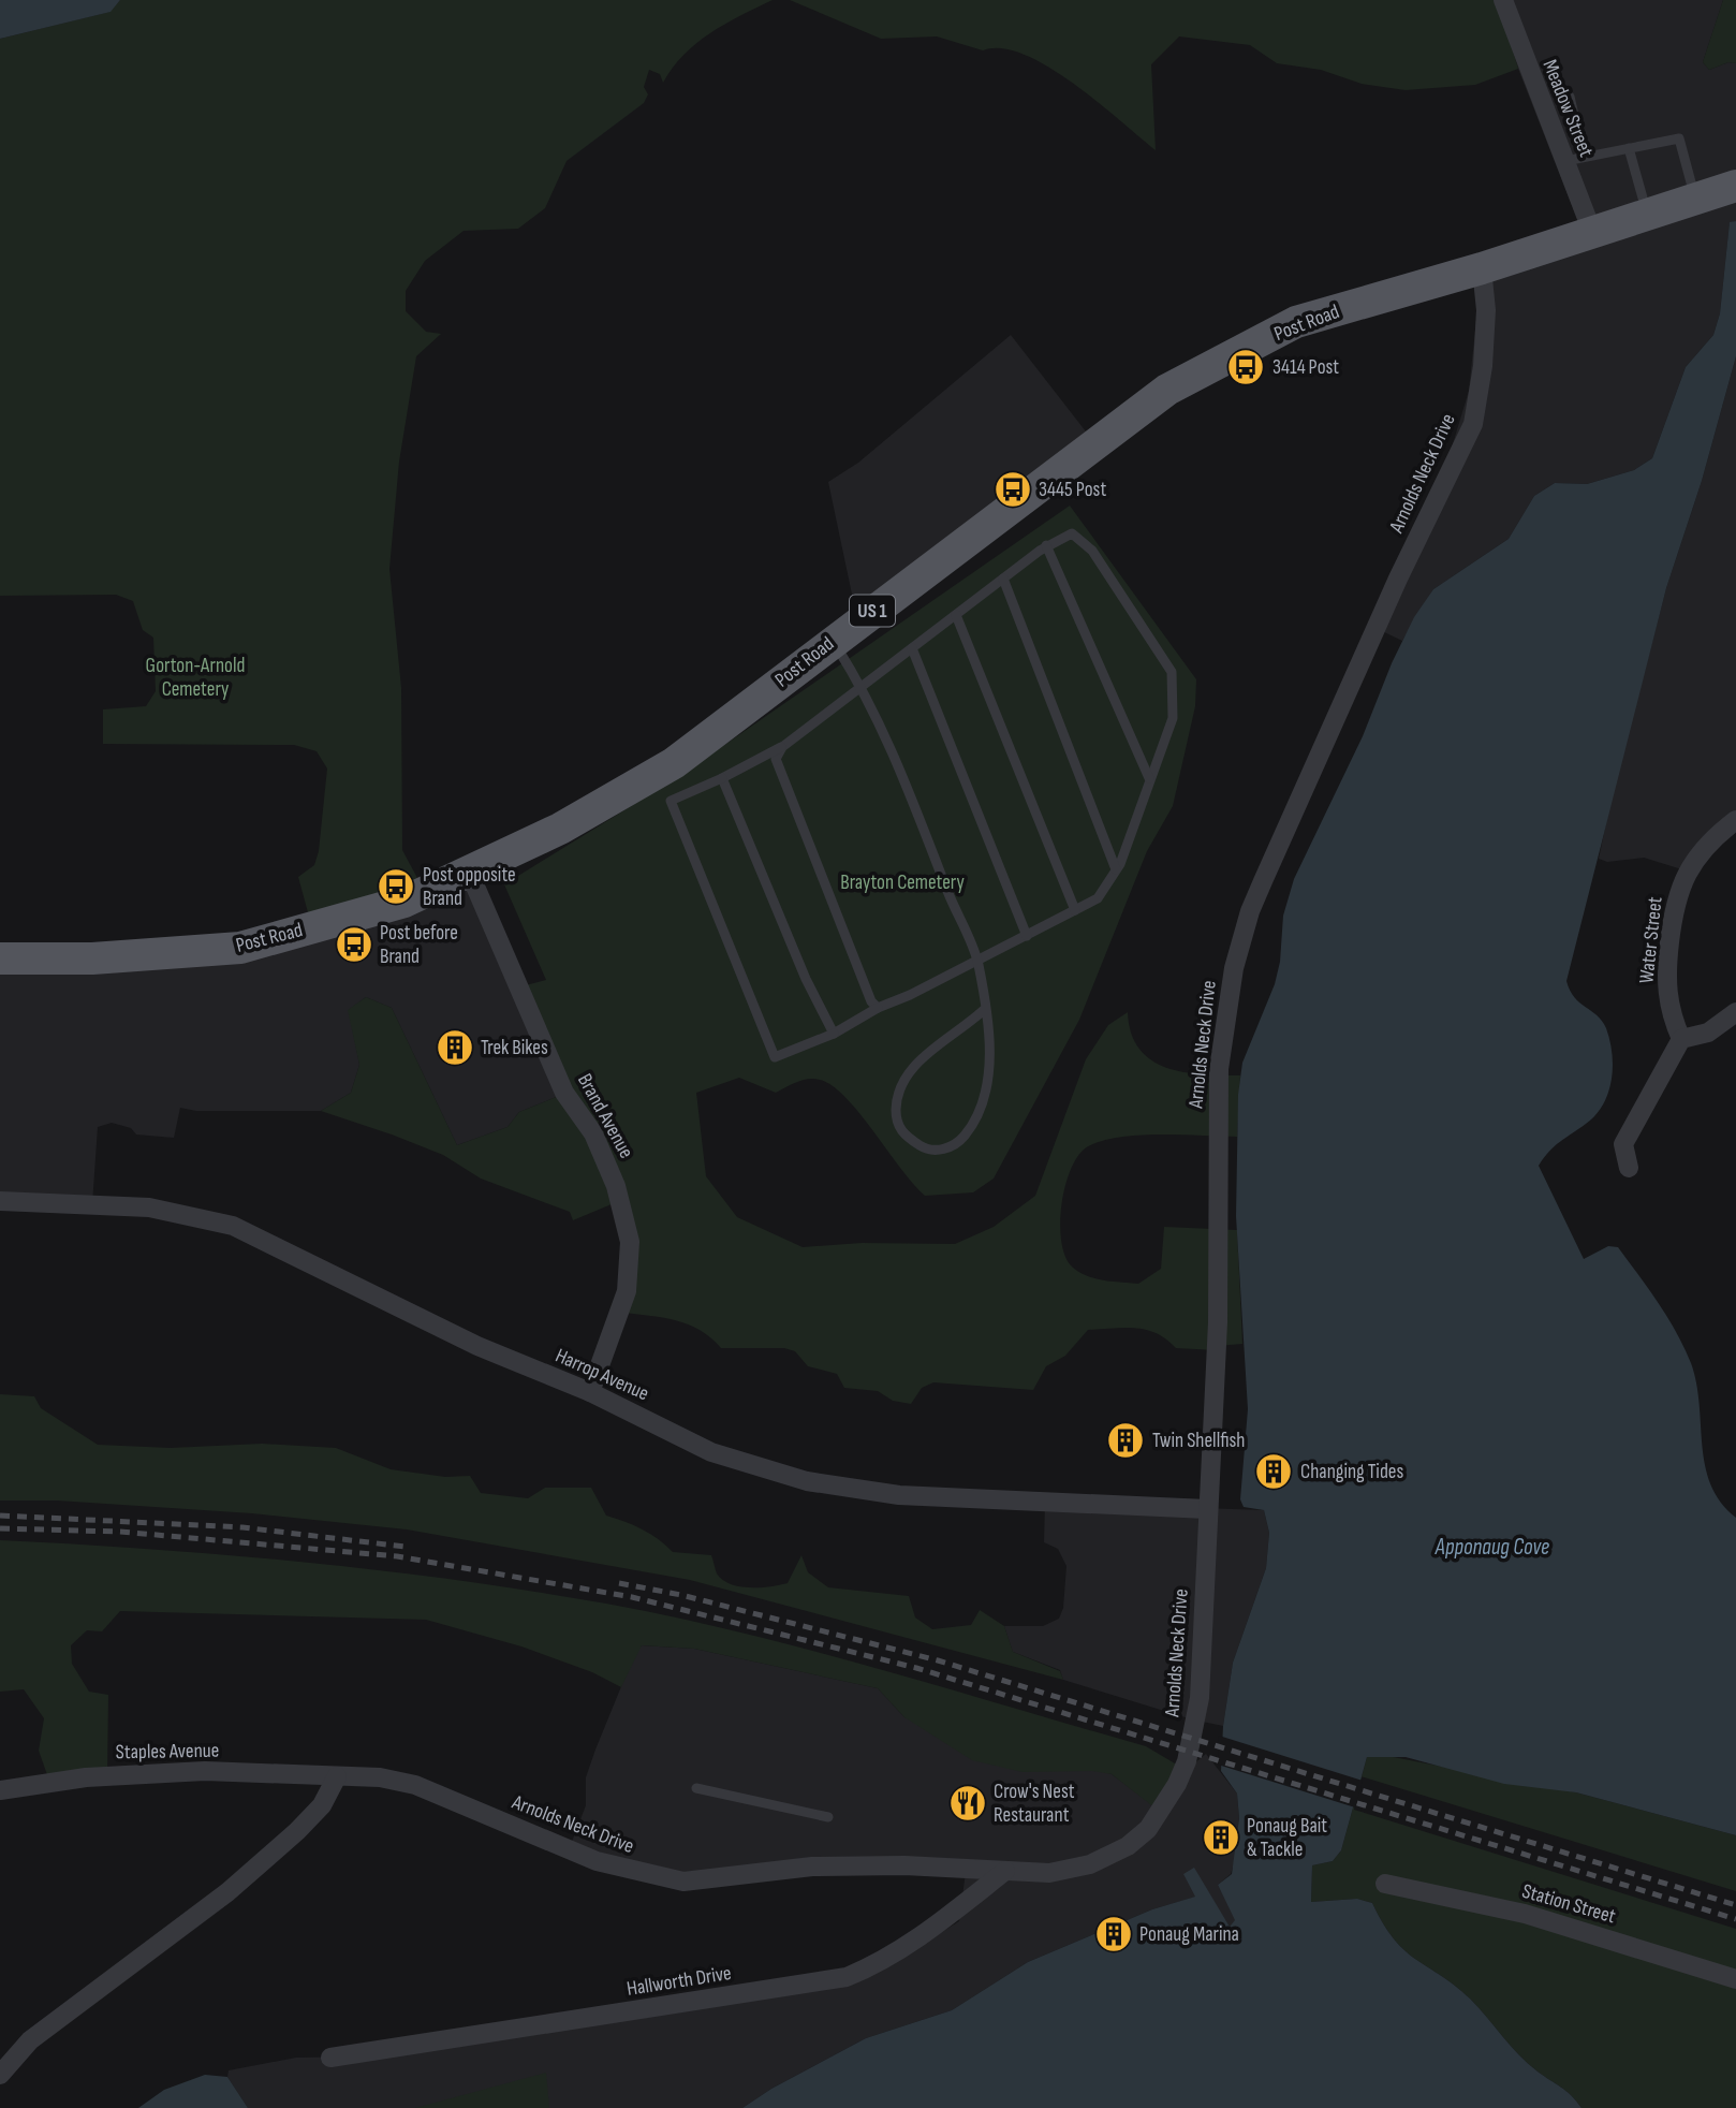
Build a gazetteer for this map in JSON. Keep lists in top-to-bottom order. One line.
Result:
{"streets":{"main road":["Post Road","US 1"],"street":["Meadow Street","Arnolds Neck Drive","Water Street","Brand Avenue","Harrop Avenue","Staples Avenue","Station Street","Hallworth Drive"]},"crossings":[["Meadow Street","Post Road"],["Post Road","Arnolds Neck Drive"],["Post Road","Brand Avenue"],["Arnolds Neck Drive","Harrop Avenue"],["Arnolds Neck Drive","Staples Avenue"],["Arnolds Neck Drive","Hallworth Drive"],["Brand Avenue","Harrop Avenue"]],"water":["Apponaug Cove"],"parks":["Gorton-Arnold Cemetery","Brayton Cemetery"],"places":{"bus stop":["3414 Post","3445 Post","Post opposite Brand","Post before Brand"],"building":["Trek Bikes","Twin Shellfish","Changing Tides","Ponaug Bait & Tackle","Ponaug Marina"],"restaurant":["Crow's Nest Restaurant"]}}
